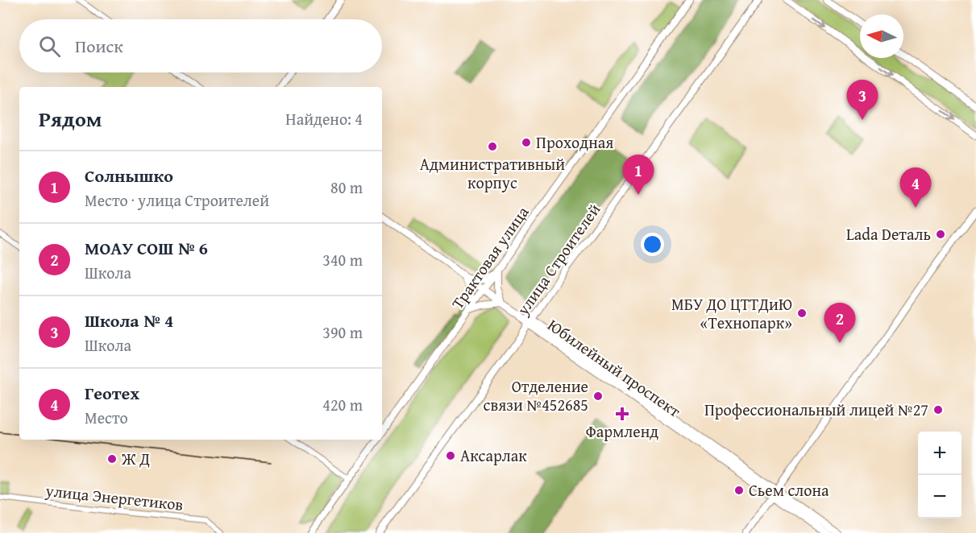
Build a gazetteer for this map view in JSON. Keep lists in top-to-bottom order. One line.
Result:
{"streets":{"main road":["Трактовая улица","улица Строителей"],"street":["улица Энергетиков"]},"places":{"other":["Проходная","Административный корпус","Lada Dеталь","МБУ ДО ЦТТДиЮ «Технопарк»","Отделение связи №452685","Профессиональный лицей №27","Аксарлак","Ж Д","Сьем слона"],"health":["Фармленд"]},"north":"left","page":{"search":"Поиск","pins":["3","1","4","2"],"heading":["Рядом","Найдено: 4"],"list":[{"mark":"1","name":"Солнышко","note":"Место · улица Строителей","value":"80 m"},{"mark":"2","name":"МОАУ СОШ № 6","note":"Школа","value":"340 m"},{"mark":"3","name":"Школа № 4","note":"Школа","value":"390 m"},{"mark":"4","name":"Геотех","note":"Место","value":"420 m"}],"map_buttons":["+","−"]}}
